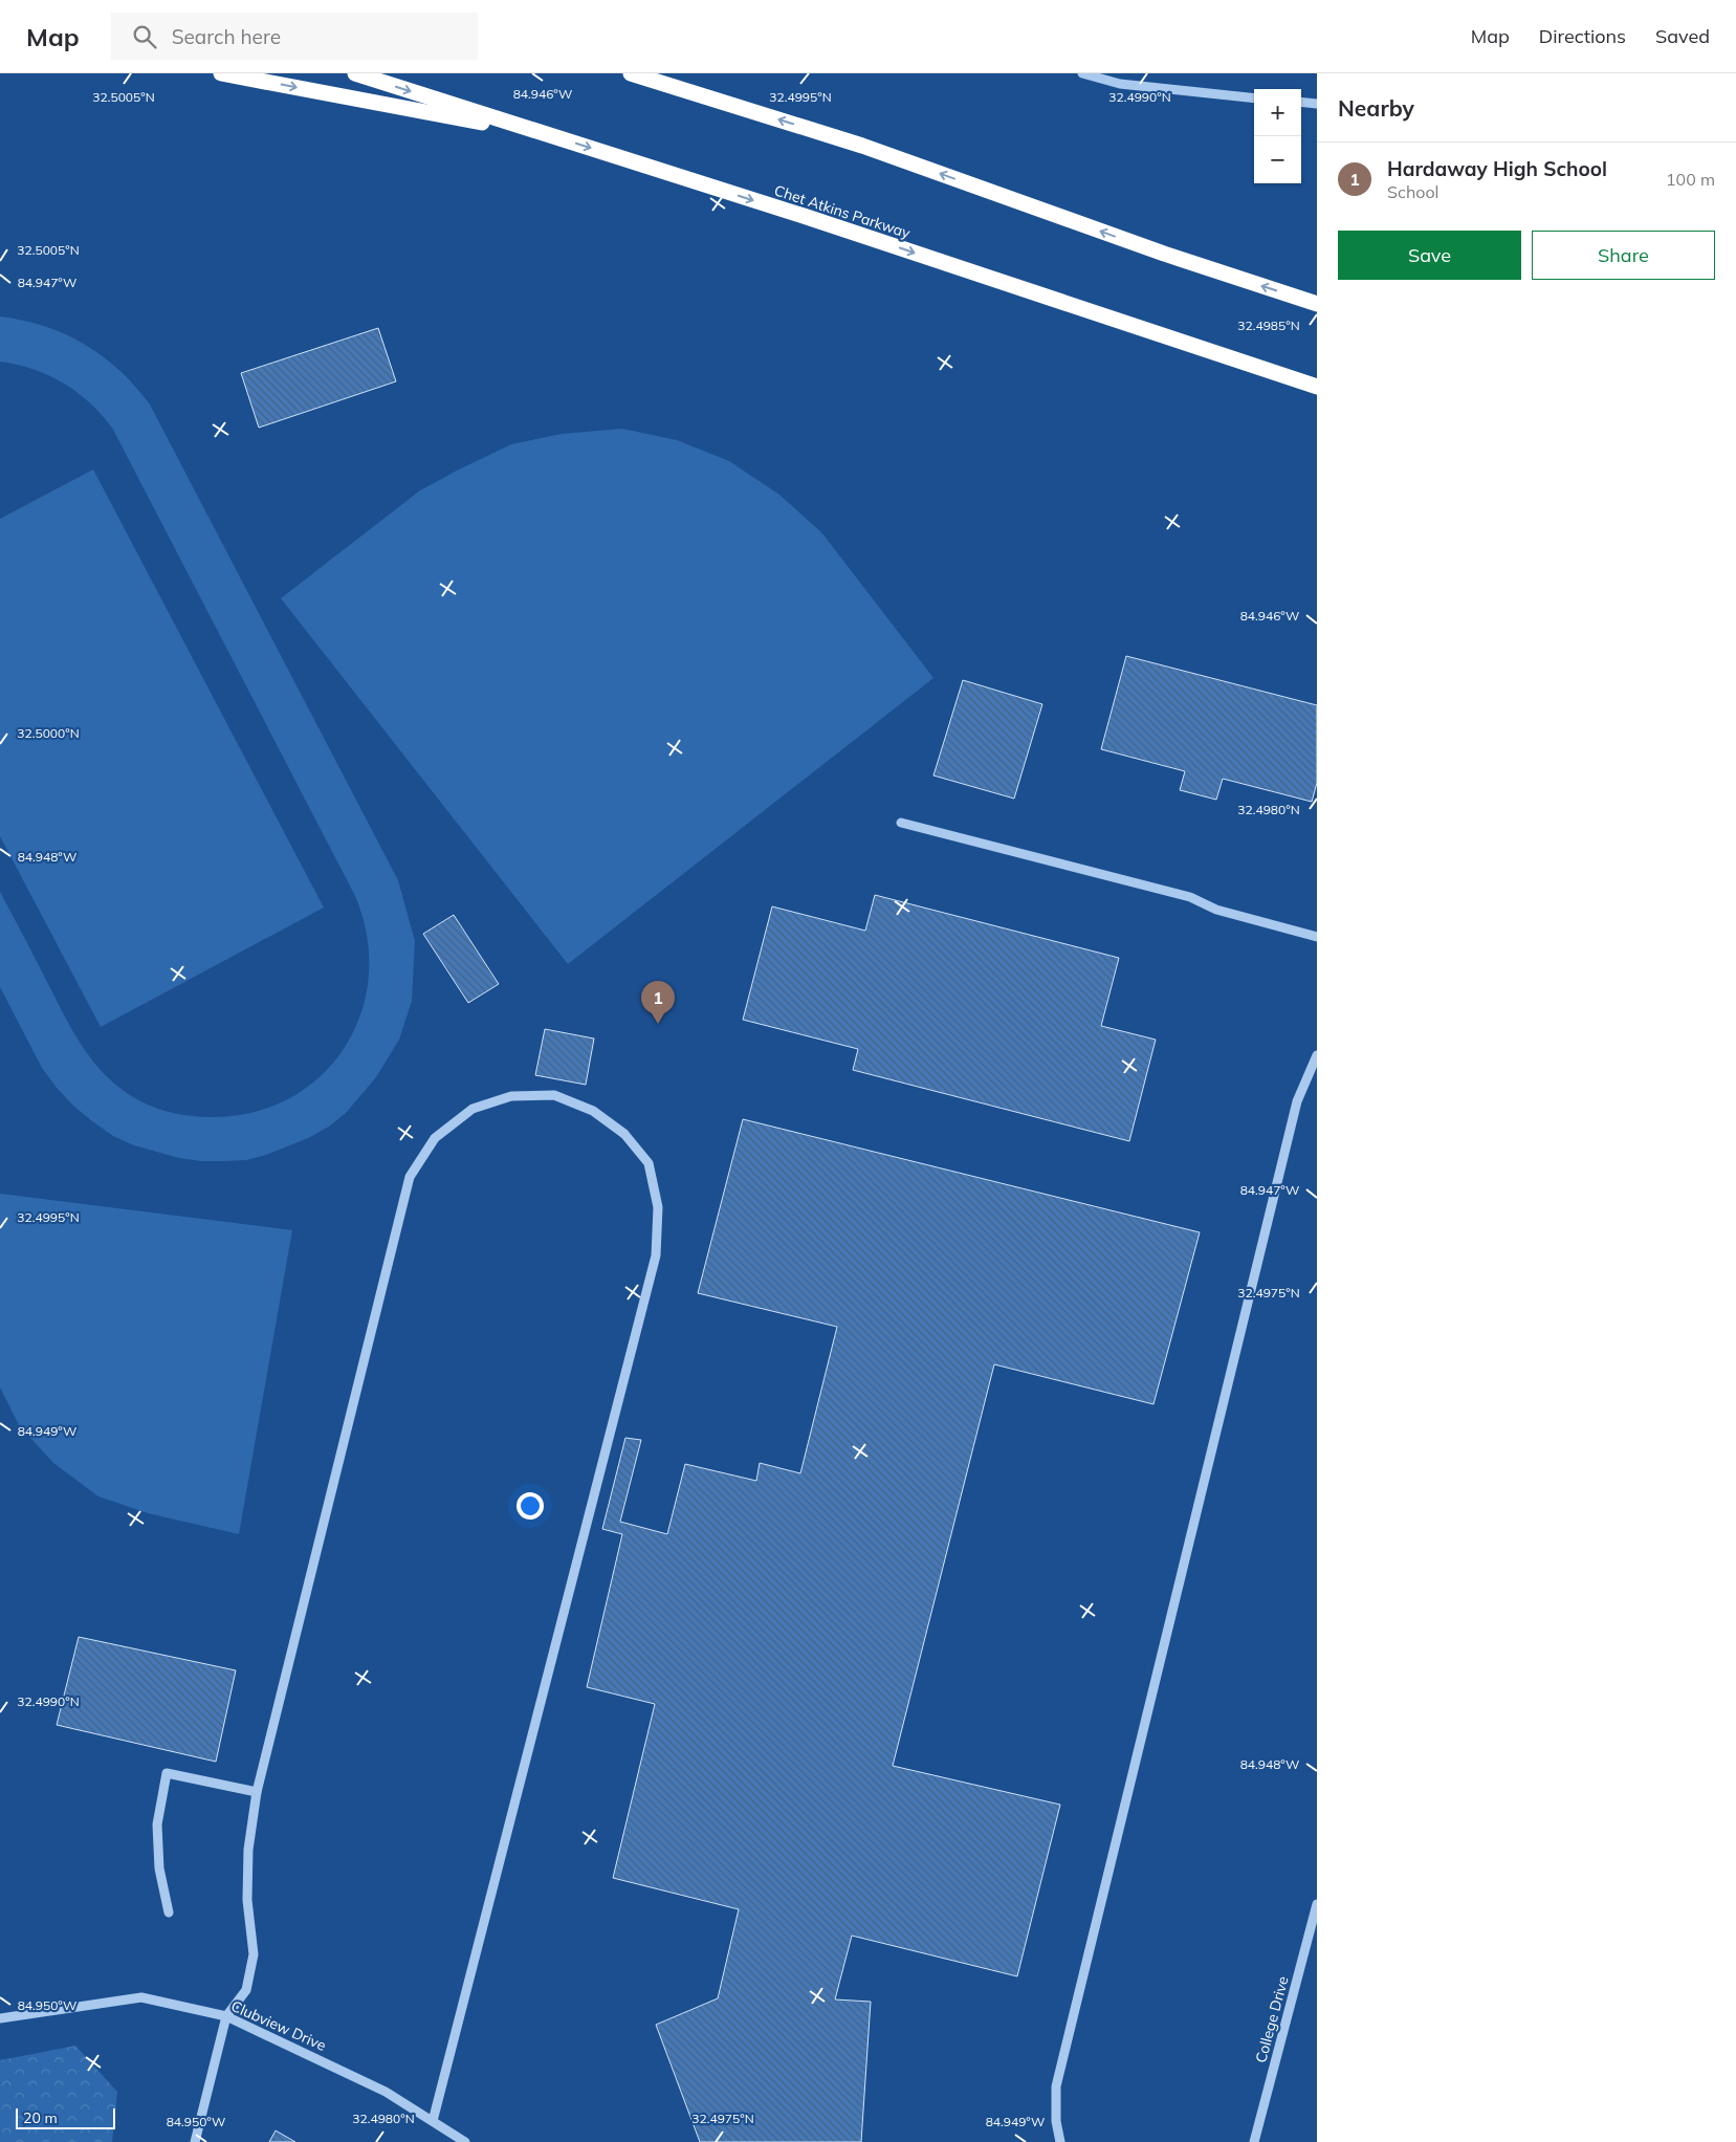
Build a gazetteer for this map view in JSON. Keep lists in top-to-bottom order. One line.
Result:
{"streets":{"highway":["Chet Atkins Parkway"],"street":["College Drive","Clubview Drive"]},"scale_bar":"20 m","page":{"header":"Map","search":"Search here","nav":["Map","Directions","Saved"],"heading":"Nearby","map_buttons":["+","−"],"list":[{"mark":"1","name":"Hardaway High School","note":"School","value":"100 m"}],"buttons":["Save","Share"],"pins":"1","scale":"20 m"},"coordinates":["84.946°W","32.5005°N","32.4995°N","32.4990°N","84.947°W","32.4985°N","32.5000°N","32.4980°N","84.948°W","32.4975°N","84.949°W","84.950°W"]}
